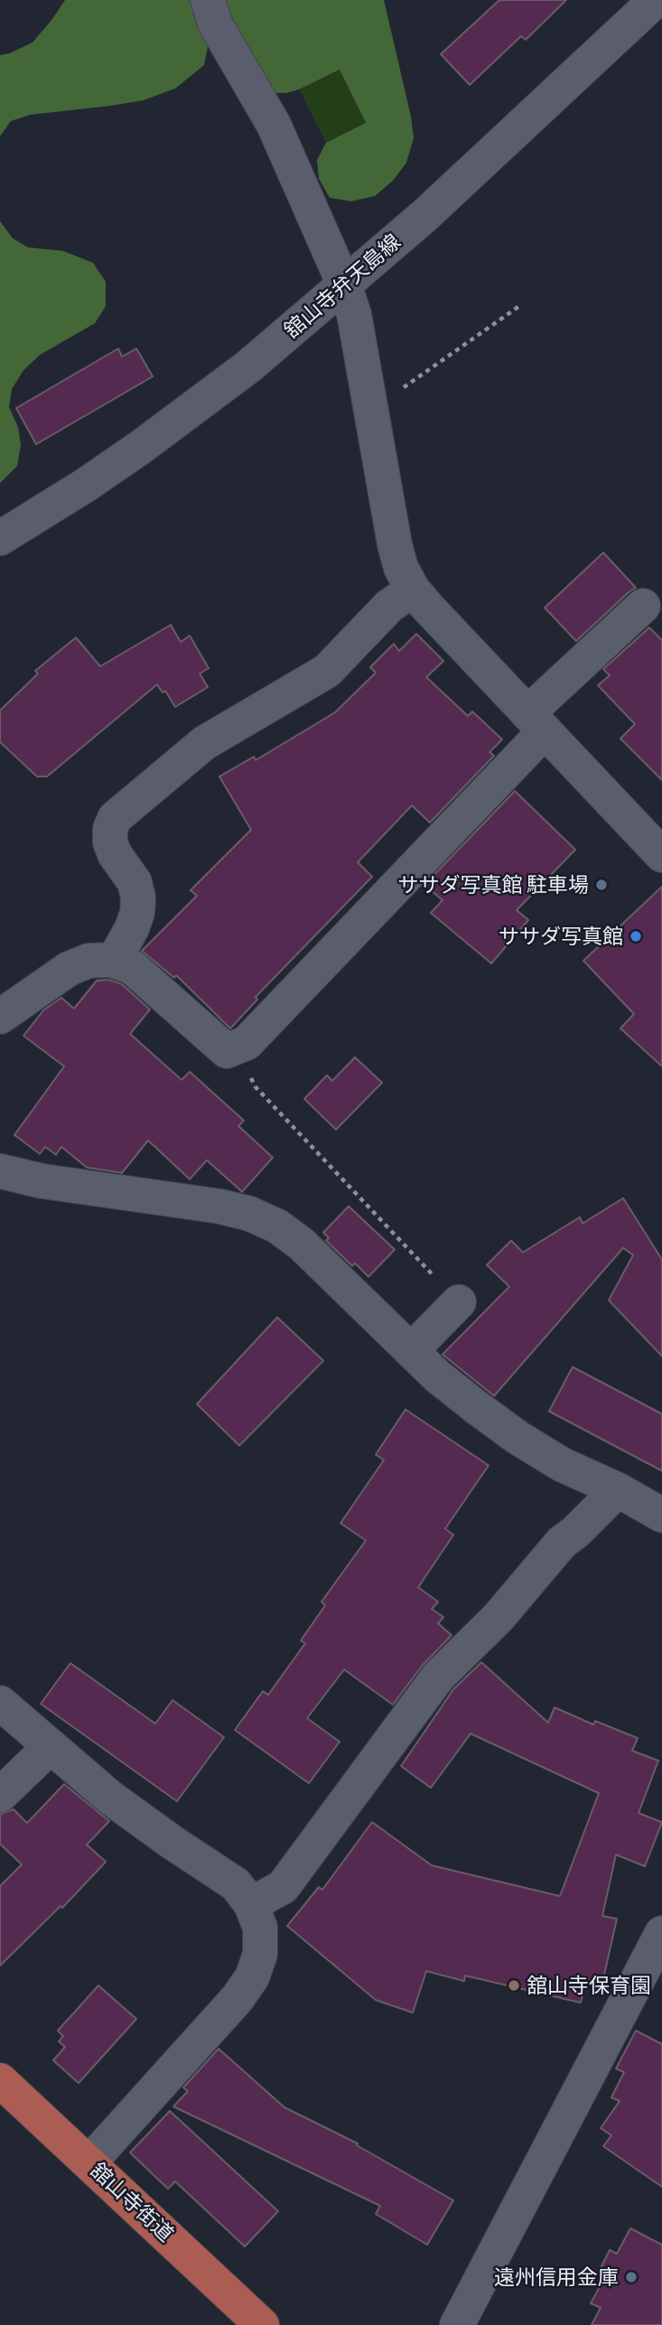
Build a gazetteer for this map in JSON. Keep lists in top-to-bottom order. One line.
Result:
{"streets":{"main road":["舘山寺街道"],"street":["舘山寺弁天島線"]},"places":["ササダ写真館 駐車場","ササダ写真館","舘山寺保育園","遠州信用金庫"]}
